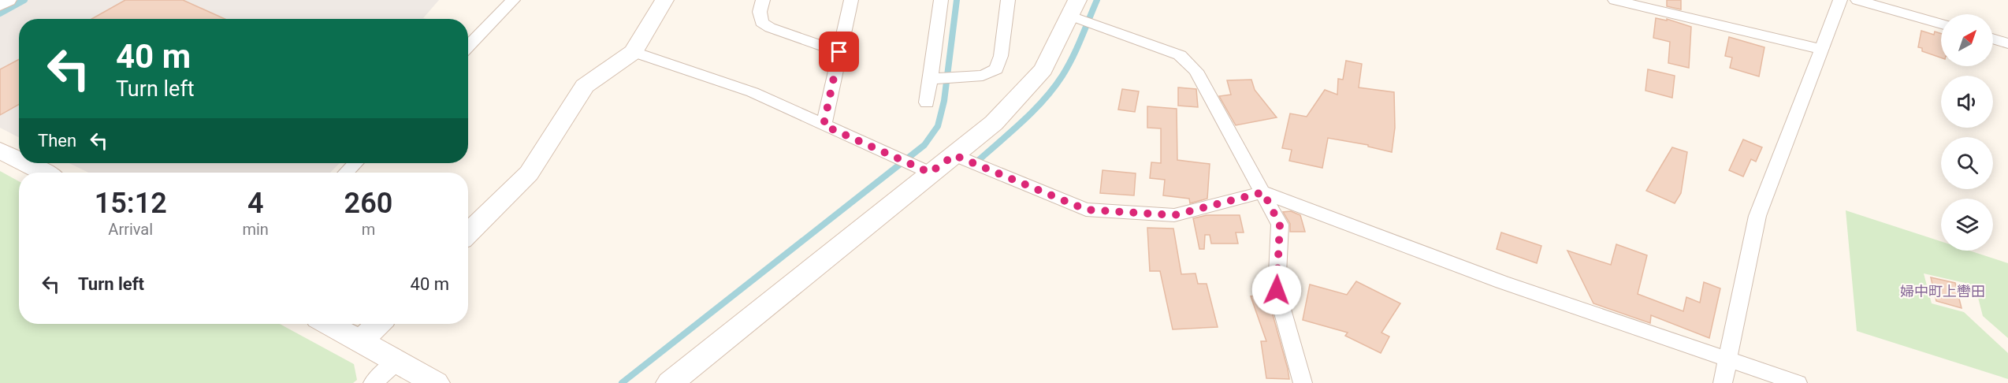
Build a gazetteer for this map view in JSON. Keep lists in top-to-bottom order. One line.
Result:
{"districts":["婦中町上轡田"],"north":"top right","page":{"turn":["40 m","Turn left"],"then":"Then","eta":["15:12","Arrival","4","min","260","m"],"list":[{"name":"Turn left","value":"40 m"}]}}
